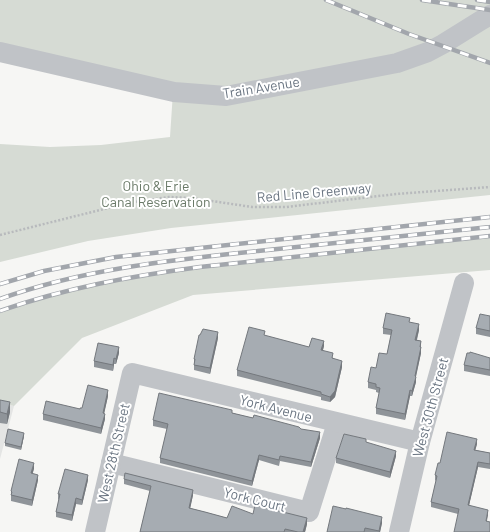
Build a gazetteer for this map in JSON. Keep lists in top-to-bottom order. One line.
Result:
{"streets":{"street":["Train Avenue","West 30th Street","York Avenue","West 28th Street","York Court"],"path":["Red Line Greenway"]},"crossings":[["West 30th Street","York Avenue"],["York Avenue","West 28th Street"],["York Avenue","York Court"],["West 28th Street","York Court"]],"parks":["Ohio & Erie Canal Reservation"]}
